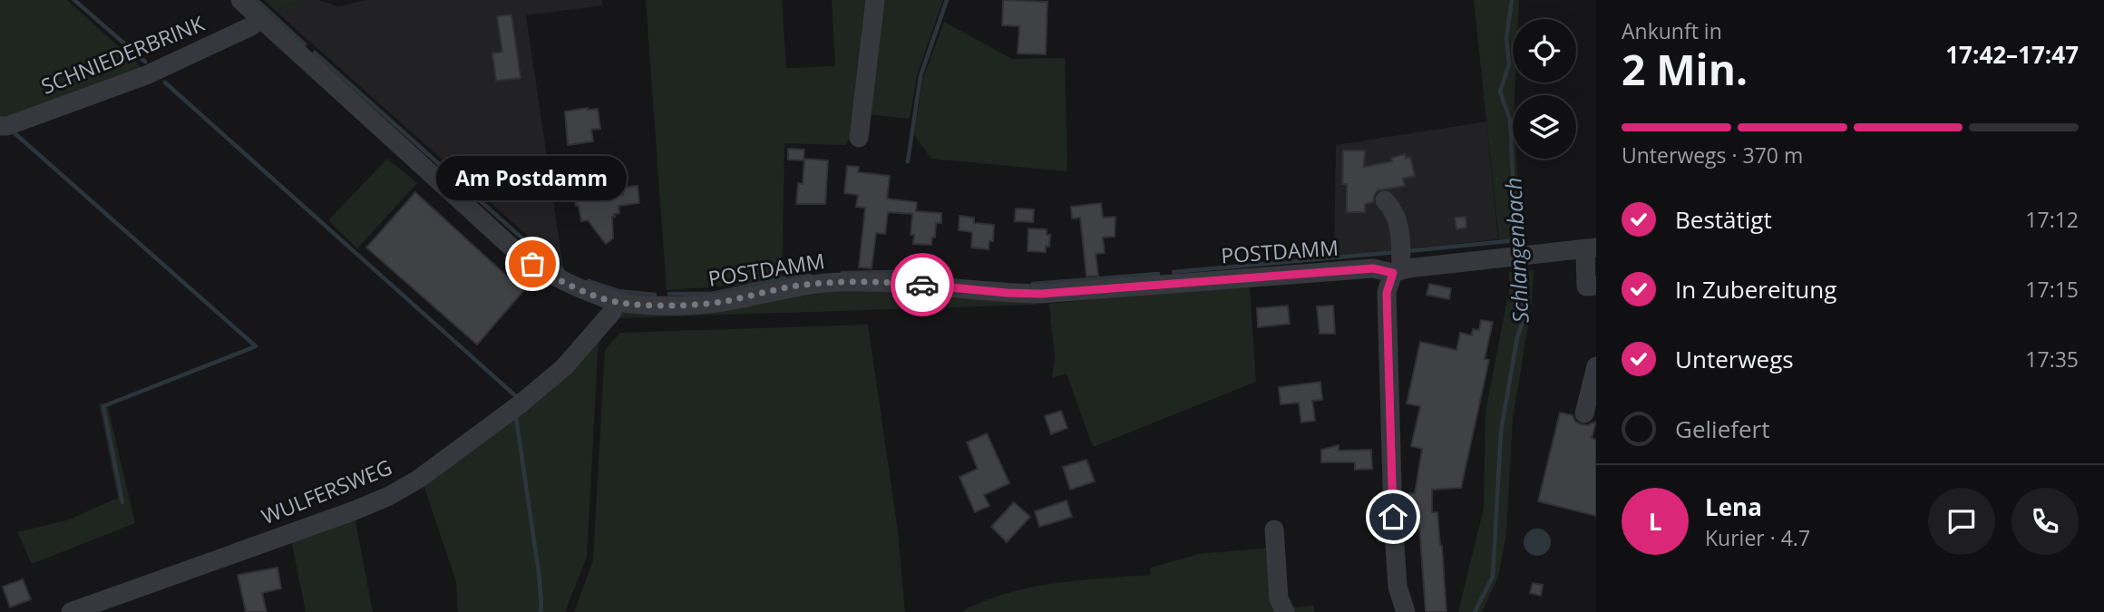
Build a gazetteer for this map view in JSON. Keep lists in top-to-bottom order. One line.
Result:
{"streets":{"street":["SCHNIEDERBRINK","POSTDAMM","WULFERSWEG"]},"crossings":[["SCHNIEDERBRINK","POSTDAMM"],["POSTDAMM","WULFERSWEG"]],"water":["Schlangenbach"],"places":["Am Postdamm"],"page":{"heading":["2 Min.","Ankunft in","17:42–17:47"],"panel":["Lena","Kurier · 4.7"],"bar":"Unterwegs · 370 m","bubble":"Am Postdamm","list":[["Bestätigt","17:12"],["In Zubereitung","17:15"],["Unterwegs","17:35"],"Geliefert"],"round":"L"}}
